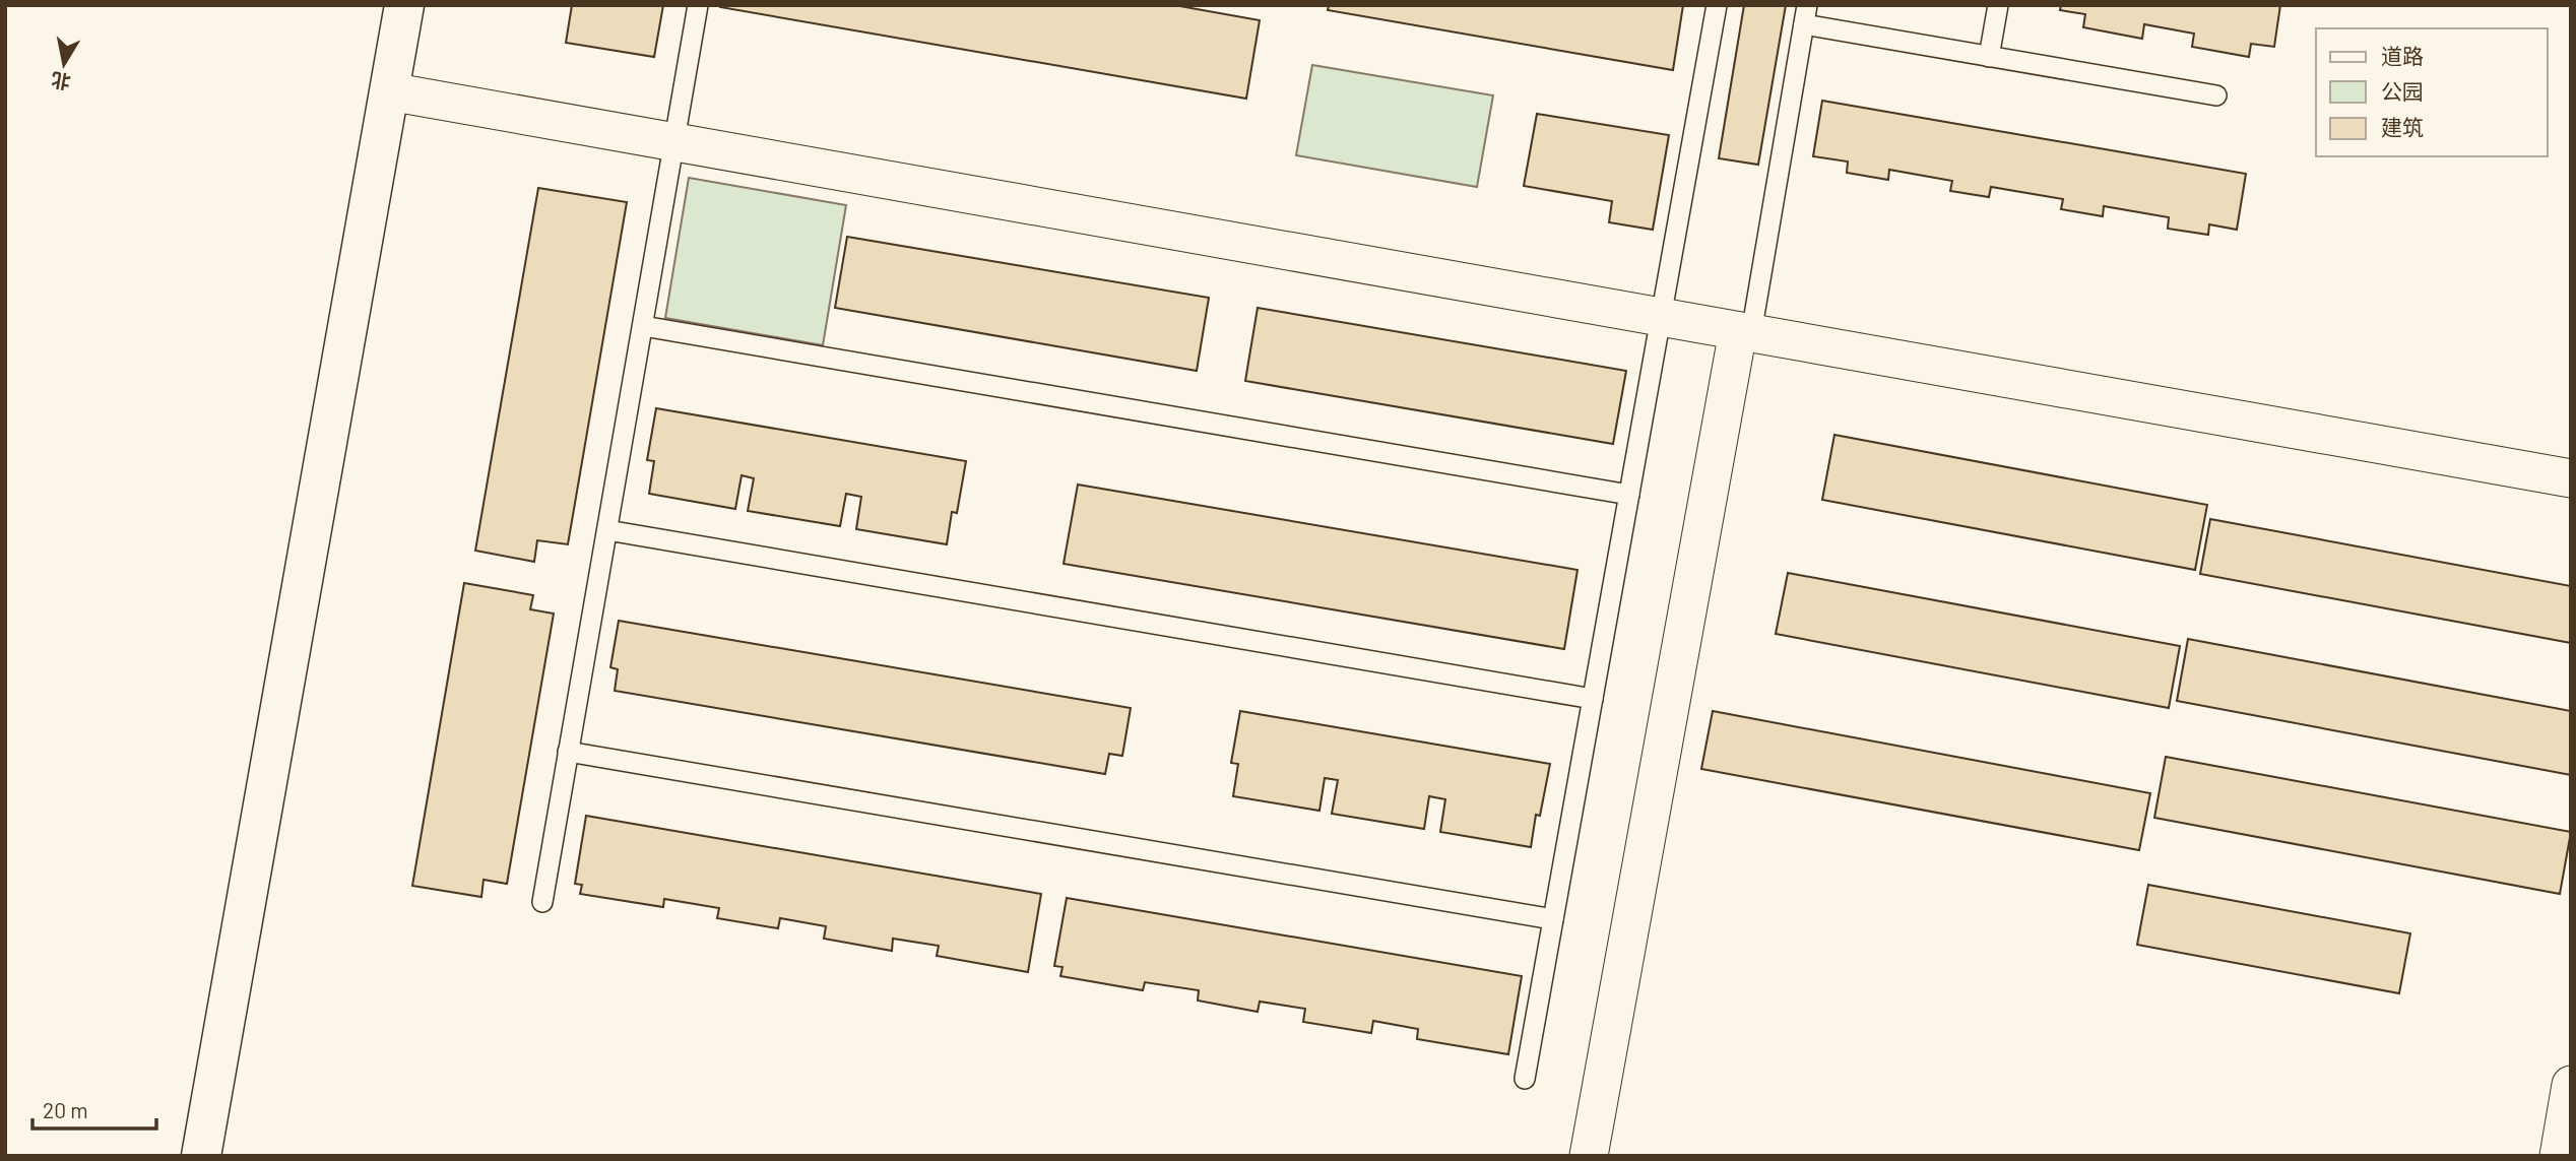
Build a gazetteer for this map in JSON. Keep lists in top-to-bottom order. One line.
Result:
{"legend":["道路","公园","建筑"],"scale_bar":"20 m","north":"bottom"}
